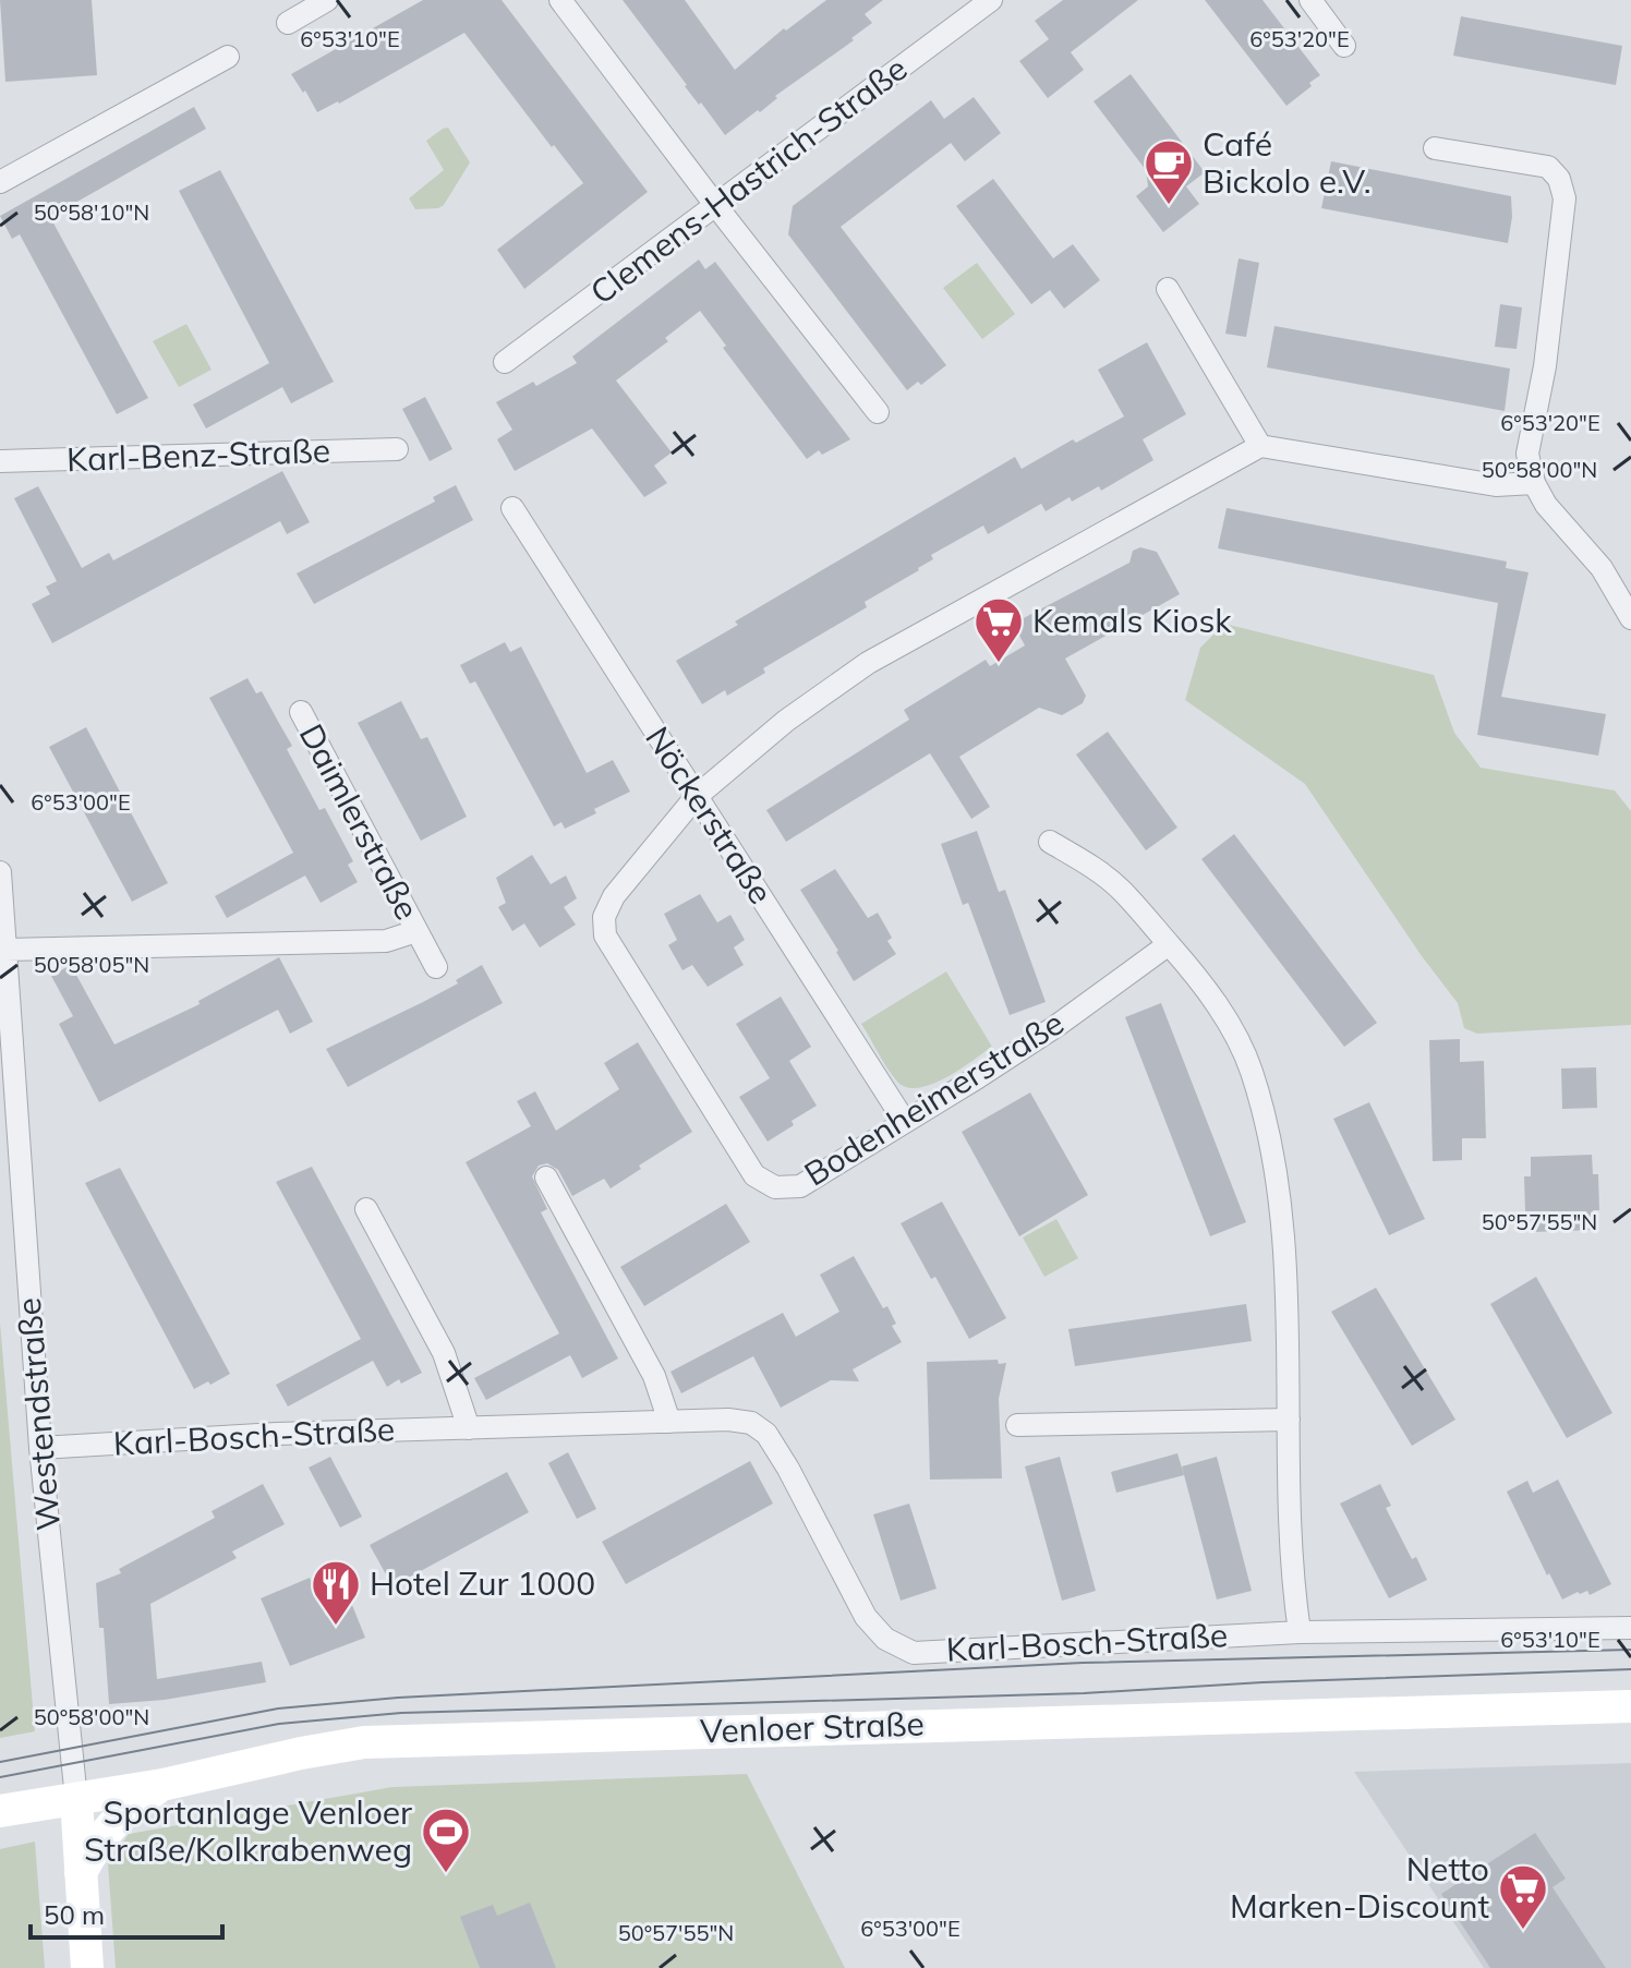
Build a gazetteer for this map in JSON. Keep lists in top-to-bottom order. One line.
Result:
{"streets":{"main road":["Venloer Straße"],"street":["Clemens-Hastrich-Straße","Karl-Benz-Straße","Nöckerstraße","Daimlerstraße","Bodenheimerstraße","Westendstraße","Karl-Bosch-Straße"]},"crossings":[["Nöckerstraße","Bodenheimerstraße"],["Daimlerstraße","Westendstraße"],["Westendstraße","Karl-Bosch-Straße"],["Westendstraße","Venloer Straße"]],"places":{"cafe":["Café Bickolo e.V."],"supermarket":["Kemals Kiosk","Netto Marken-Discount"],"restaurant":["Hotel Zur 1000"],"sports":["Sportanlage Venloer Straße/Kolkrabenweg"]},"scale_bar":"50 m","coordinates":["6°53'20\"E","6°53'10\"E","50°58'10\"N","50°58'00\"N","6°53'00\"E","50°58'05\"N","50°57'55\"N"]}
